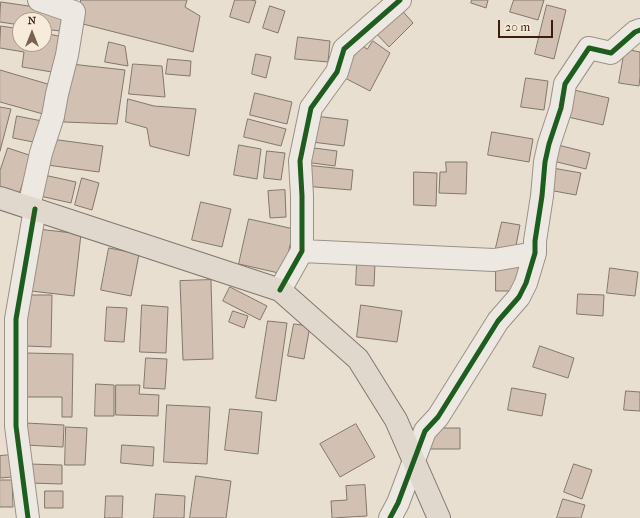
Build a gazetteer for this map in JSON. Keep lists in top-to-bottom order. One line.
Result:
{"scale_bar":"20 m","north":"top"}
